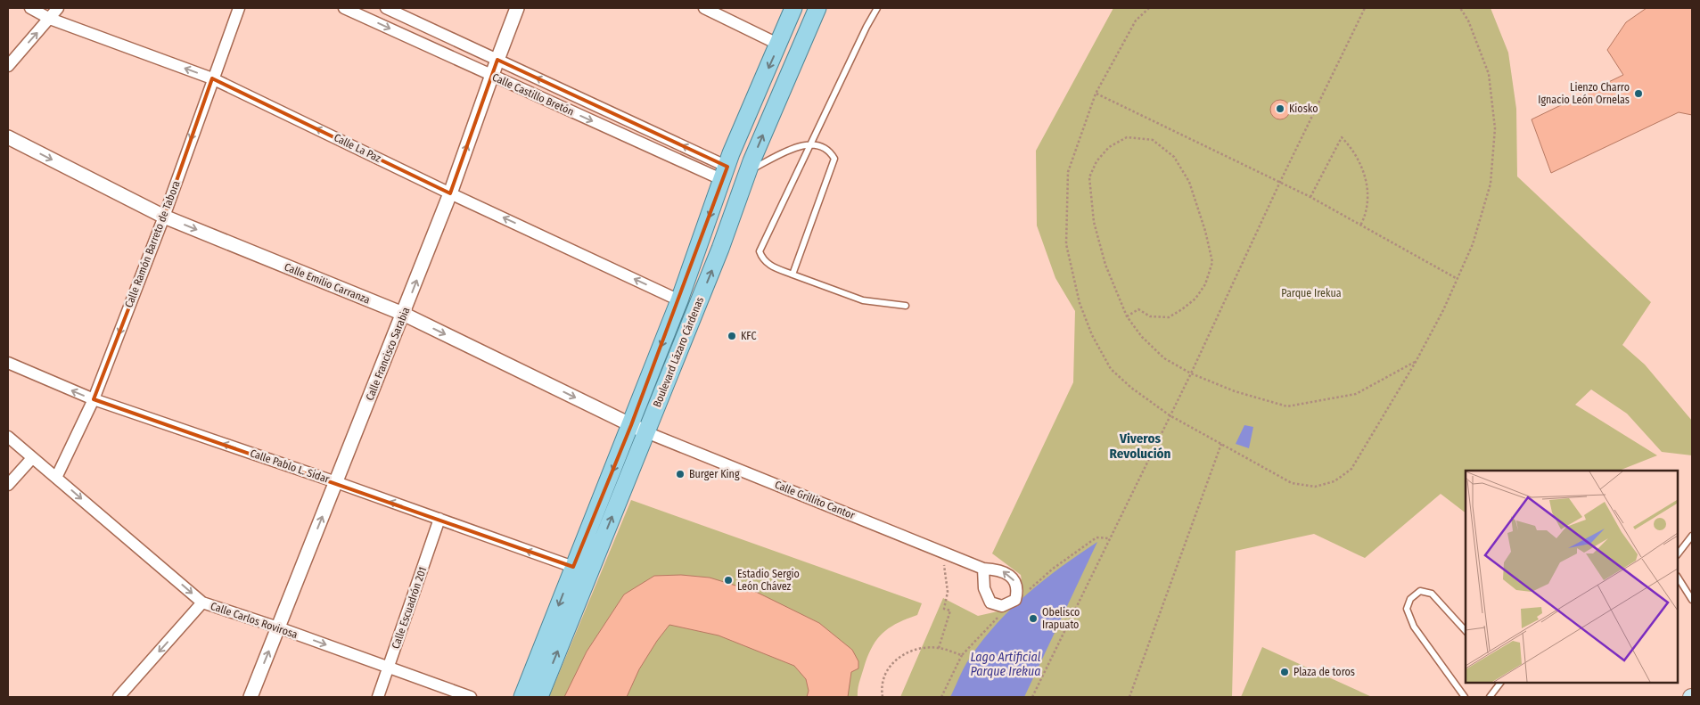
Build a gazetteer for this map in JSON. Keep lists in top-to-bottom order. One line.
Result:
{"streets":{"main road":["Boulevard Lázaro Cárdenas"],"street":["Calle Castillo Bretón","Calle La Paz","Calle Ramón Barreto de Tabora","Calle Emilio Carranza","Calle Francisco Sarabia","Calle Pablo L. Sidar","Calle Grillito Cantor","Calle Escuadrón 201","Calle Carlos Rovirosa"]},"crossings":[["Calle Castillo Bretón","Boulevard Lázaro Cárdenas"],["Calle Castillo Bretón","Calle Francisco Sarabia"],["Calle La Paz","Calle Ramón Barreto de Tabora"],["Calle La Paz","Boulevard Lázaro Cárdenas"],["Calle La Paz","Calle Francisco Sarabia"],["Calle Ramón Barreto de Tabora","Calle Emilio Carranza"],["Calle Ramón Barreto de Tabora","Calle Pablo L. Sidar"],["Calle Ramón Barreto de Tabora","Calle Carlos Rovirosa"],["Calle Emilio Carranza","Boulevard Lázaro Cárdenas"],["Calle Emilio Carranza","Calle Francisco Sarabia"],["Calle Emilio Carranza","Calle Grillito Cantor"],["Boulevard Lázaro Cárdenas","Calle Pablo L. Sidar"],["Boulevard Lázaro Cárdenas","Calle Grillito Cantor"],["Calle Francisco Sarabia","Calle Pablo L. Sidar"],["Calle Francisco Sarabia","Calle Carlos Rovirosa"],["Calle Pablo L. Sidar","Calle Escuadrón 201"],["Calle Escuadrón 201","Calle Carlos Rovirosa"]],"one_way":["Calle La Paz","Calle Ramón Barreto de Tabora","Calle Emilio Carranza","Calle Francisco Sarabia","Calle Pablo L. Sidar","Calle Carlos Rovirosa"],"districts":["Viveros Revolución"],"water":["Lago Artificial Parque Irekua"],"parks":["Parque Irekua"],"places":["Lienzo Charro Ignacio León Ornelas","Kiosko","KFC","Burger King","Estadio Sergio León Chávez","Obelisco Irapuato","Plaza de toros"]}
